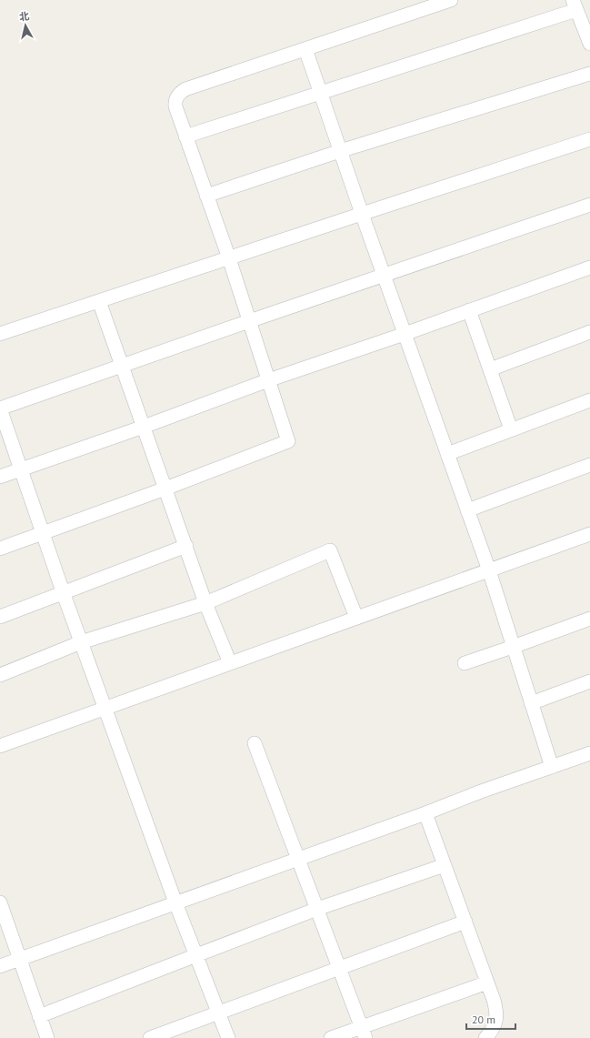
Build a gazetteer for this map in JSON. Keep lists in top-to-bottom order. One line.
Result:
{"scale_bar":"20 m","north":"top"}
